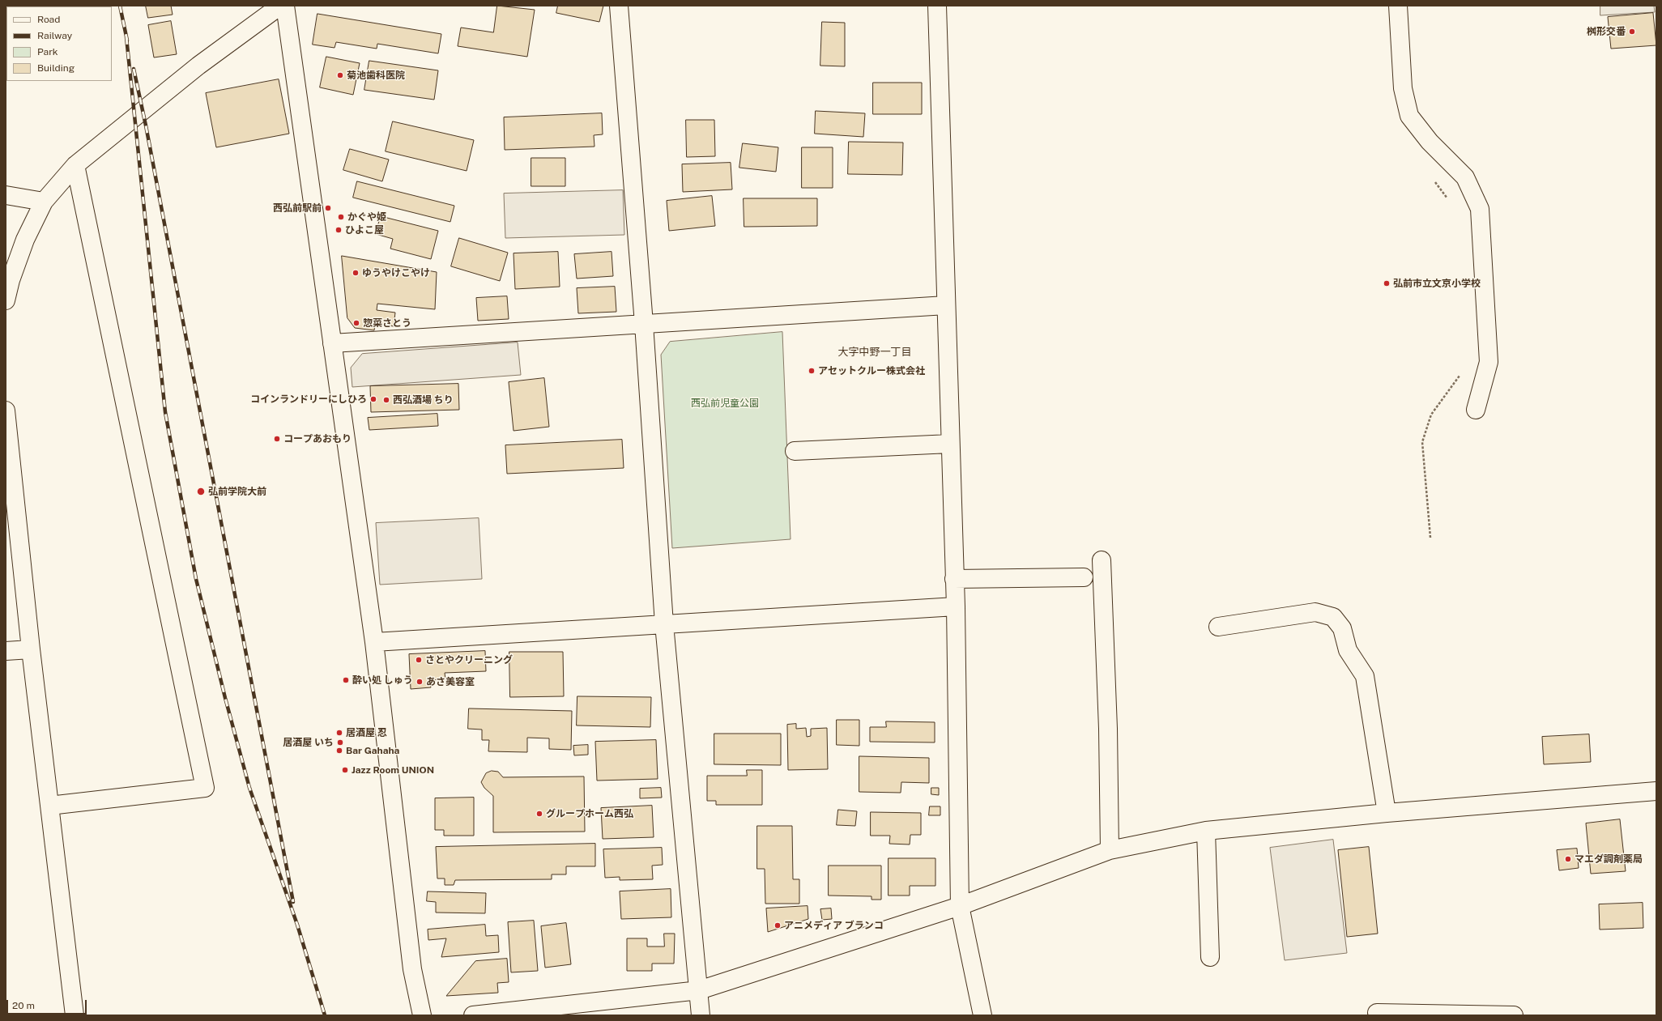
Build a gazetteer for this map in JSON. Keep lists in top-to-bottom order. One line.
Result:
{"districts":["大字中野一丁目"],"parks":["西弘前児童公園"],"places":["桝形交番","菊池歯科医院","西弘前駅前","かぐや姫","ひよこ屋","ゆうやけこやけ","弘前市立文京小学校","惣菜さとう","アセットクルー株式会社","コインランドリーにしひろ","西弘酒場 ちり","コープあおもり","弘前学院大前","さとやクリーニング","酔い処 しゅう","あさ美容室","居酒屋 忍","居酒屋 いち","Bar Gahaha","Jazz Room UNION","グループホーム西弘","マエダ調剤薬局","アニメディア ブランコ"],"legend":["Road","Railway","Park","Building"],"scale_bar":"20 m"}
